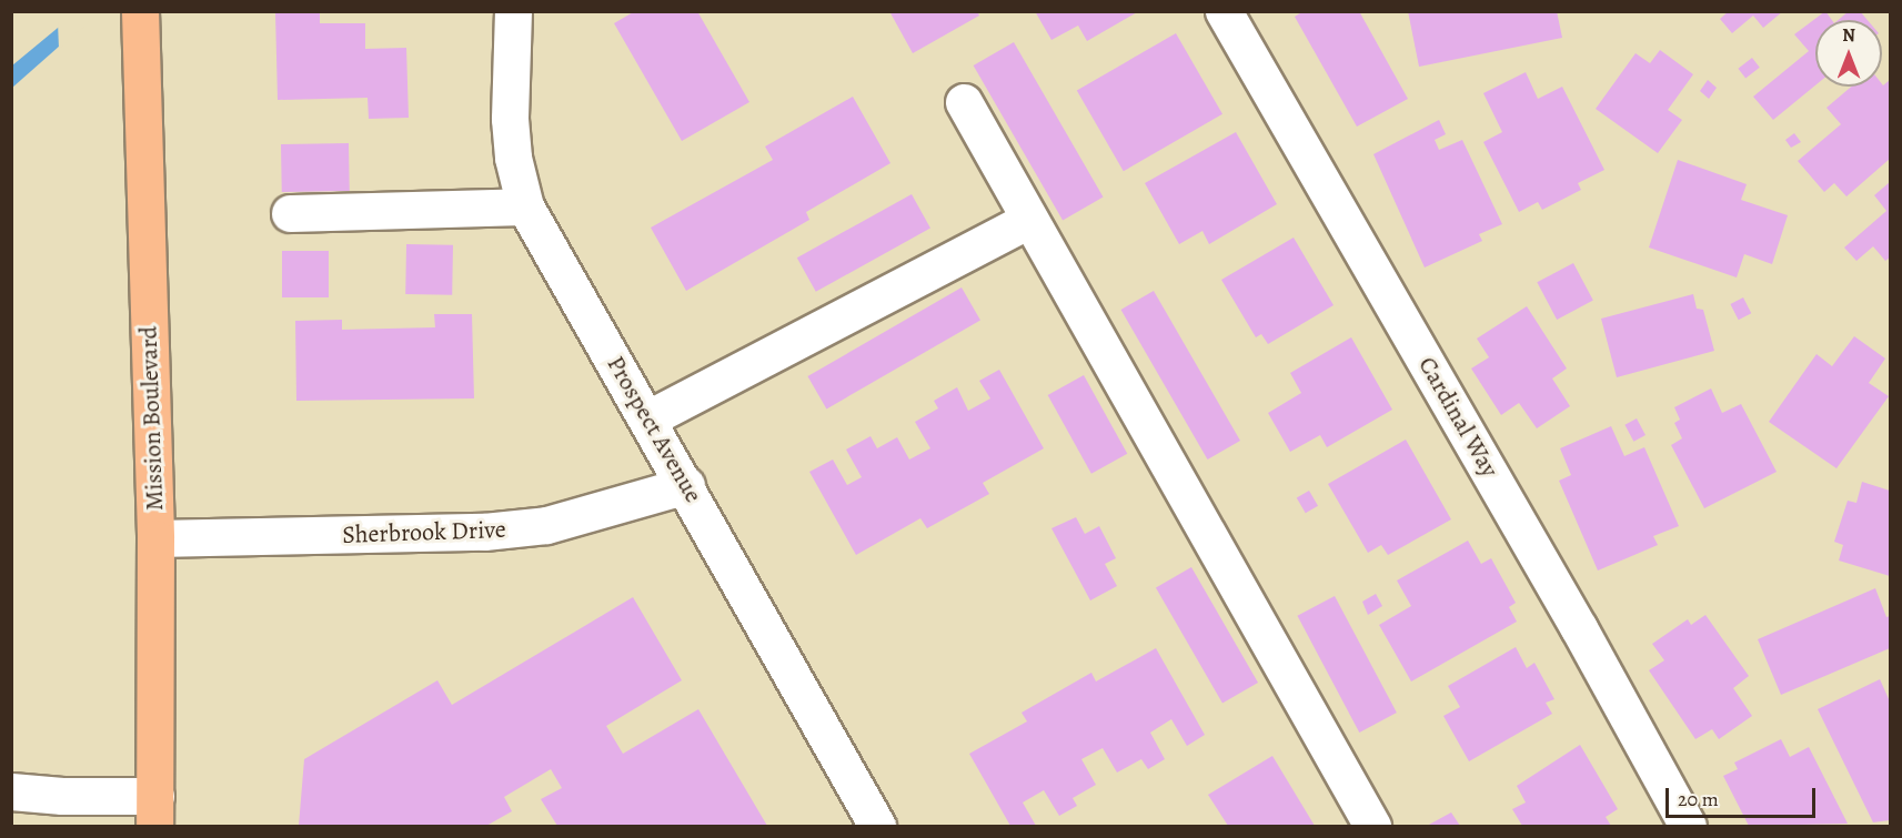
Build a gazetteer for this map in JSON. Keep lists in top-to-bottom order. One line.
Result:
{"streets":{"main road":["Mission Boulevard"],"street":["Cardinal Way","Prospect Avenue","Sherbrook Drive"]},"crossings":[["Mission Boulevard","Sherbrook Drive"],["Prospect Avenue","Sherbrook Drive"]],"scale_bar":"20 m","north":"top"}
